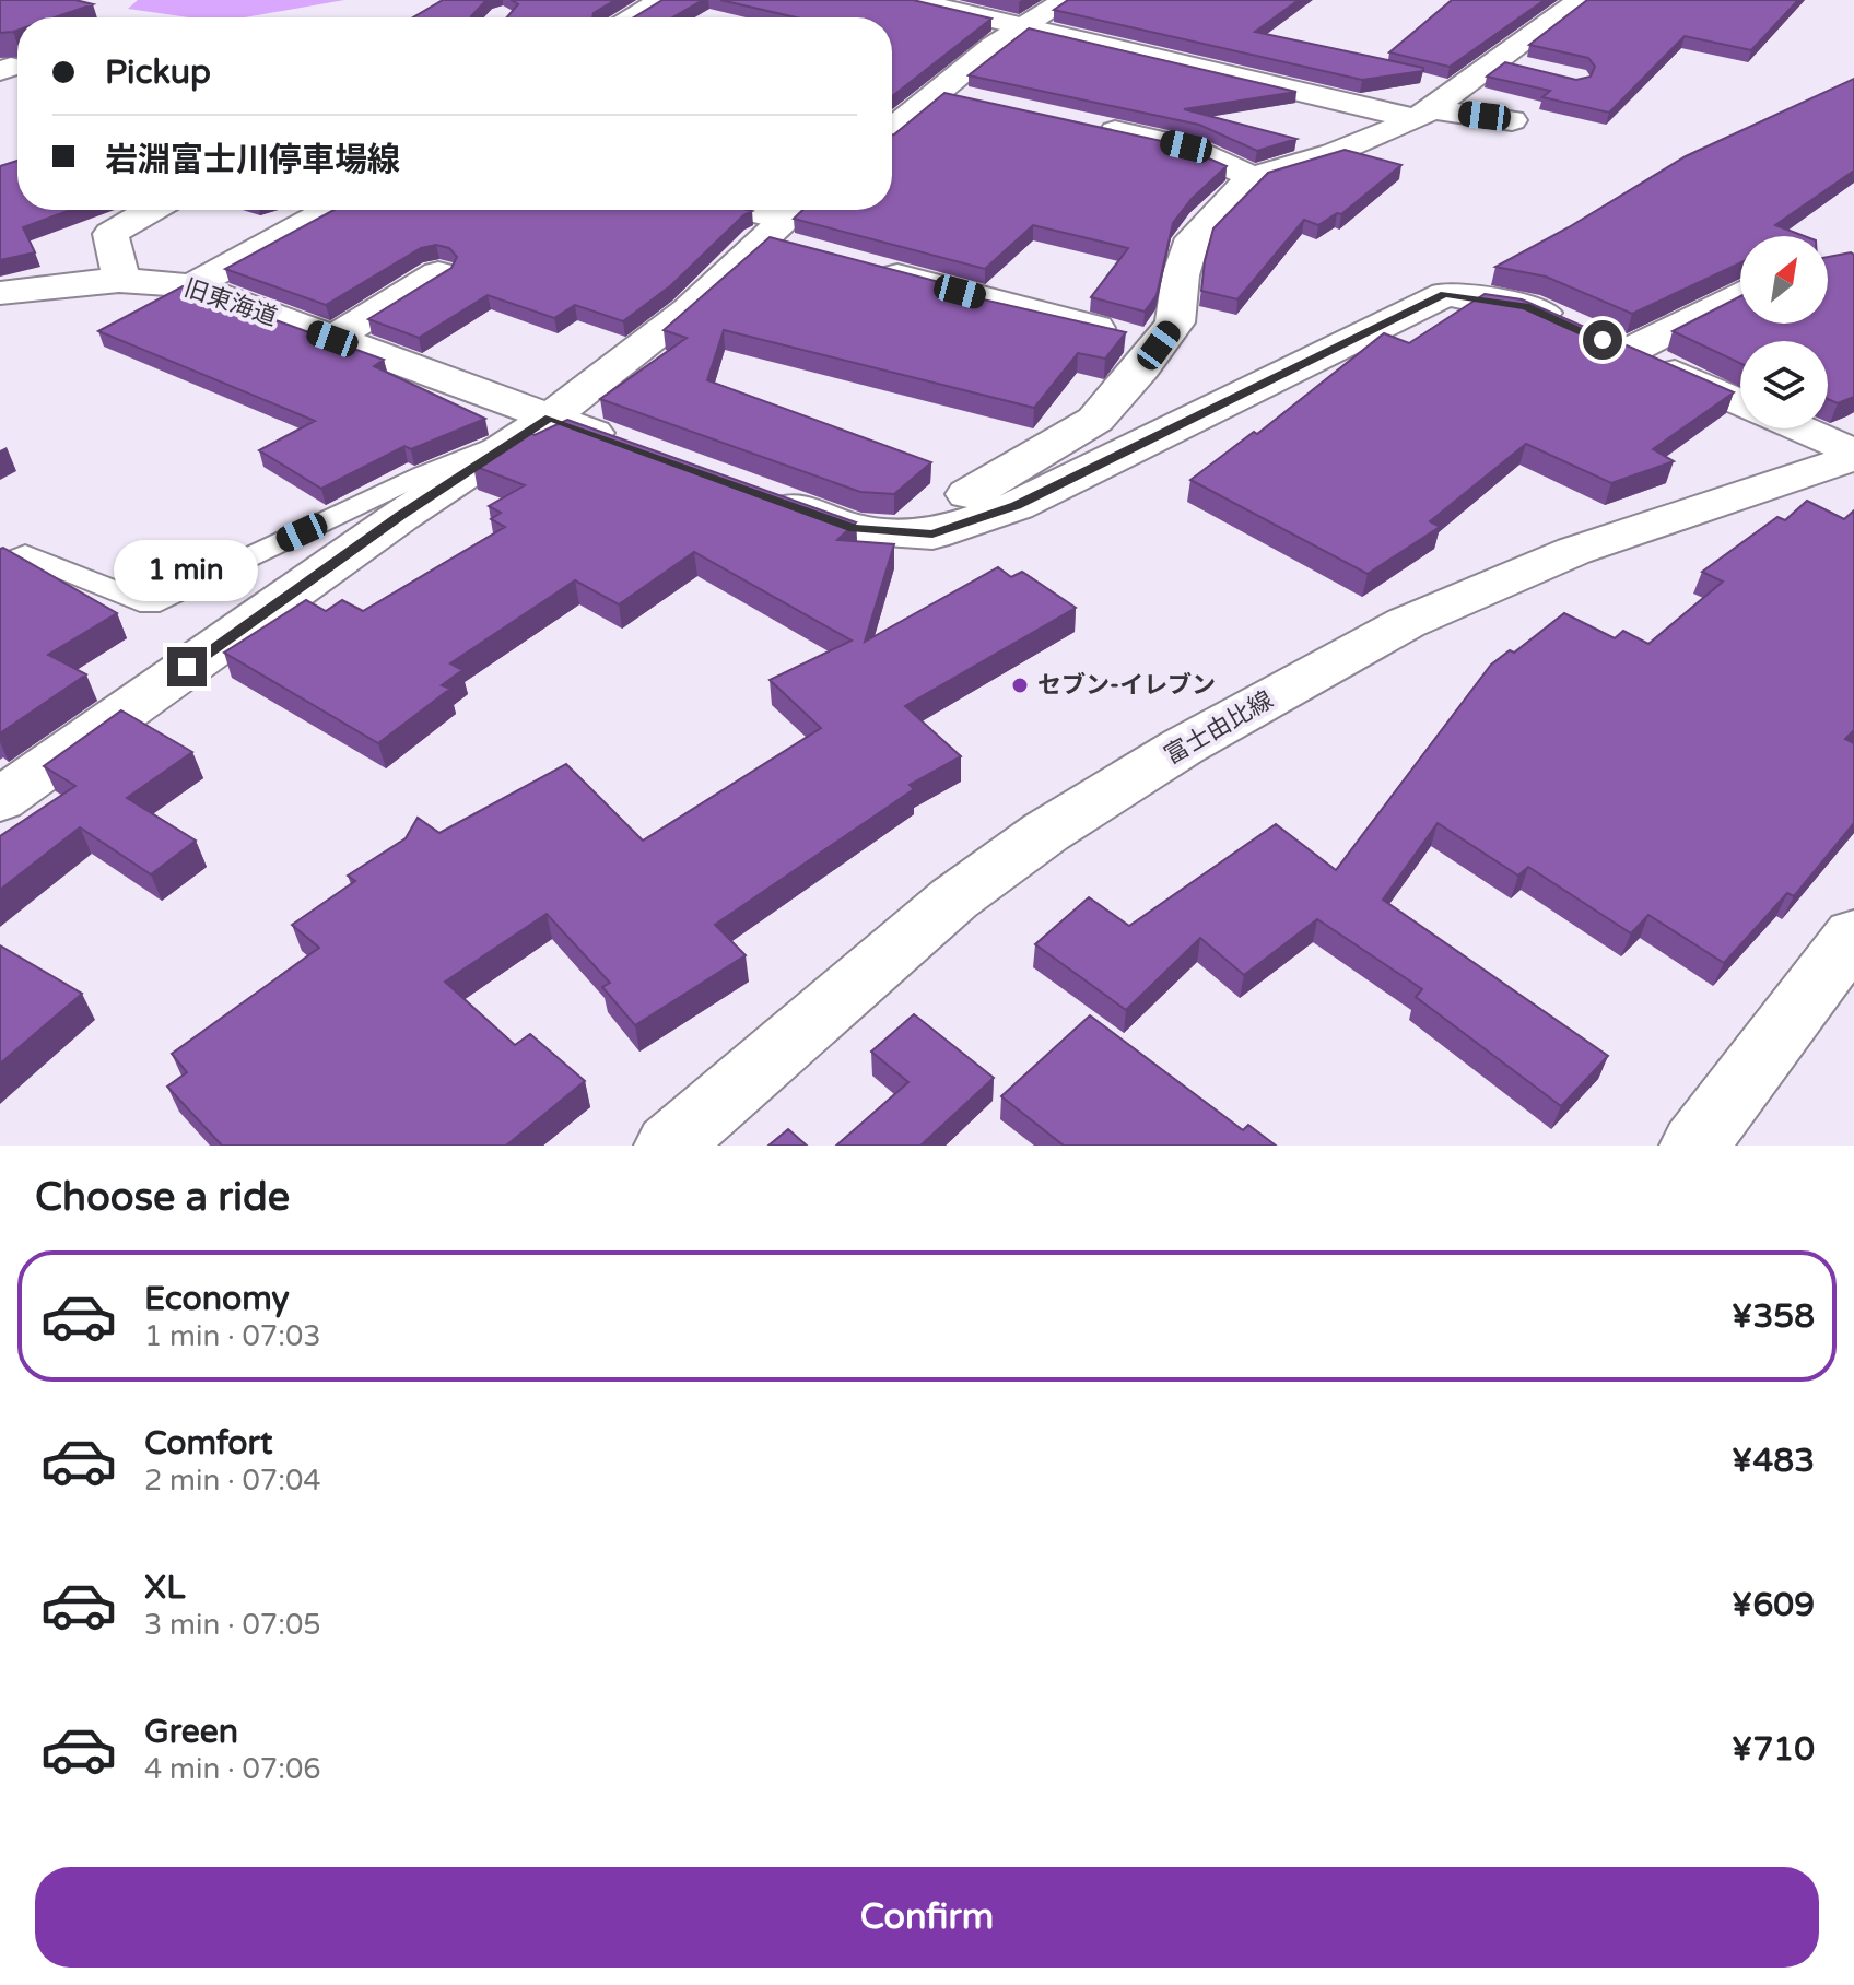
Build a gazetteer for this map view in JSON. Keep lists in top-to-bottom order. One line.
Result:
{"streets":{"street":["旧東海道","富士由比線"]},"places":["セブン-イレブン"],"north":"top right","page":{"banner":["Pickup","岩淵富士川停車場線"],"bubble":"1 min","heading":"Choose a ride","list":[{"name":"Economy","note":"1 min · 07:03","value":"¥358"},{"name":"Comfort","note":"2 min · 07:04","value":"¥483"},{"name":"XL","note":"3 min · 07:05","value":"¥609"},{"name":"Green","note":"4 min · 07:06","value":"¥710"}],"buttons":"Confirm"}}
